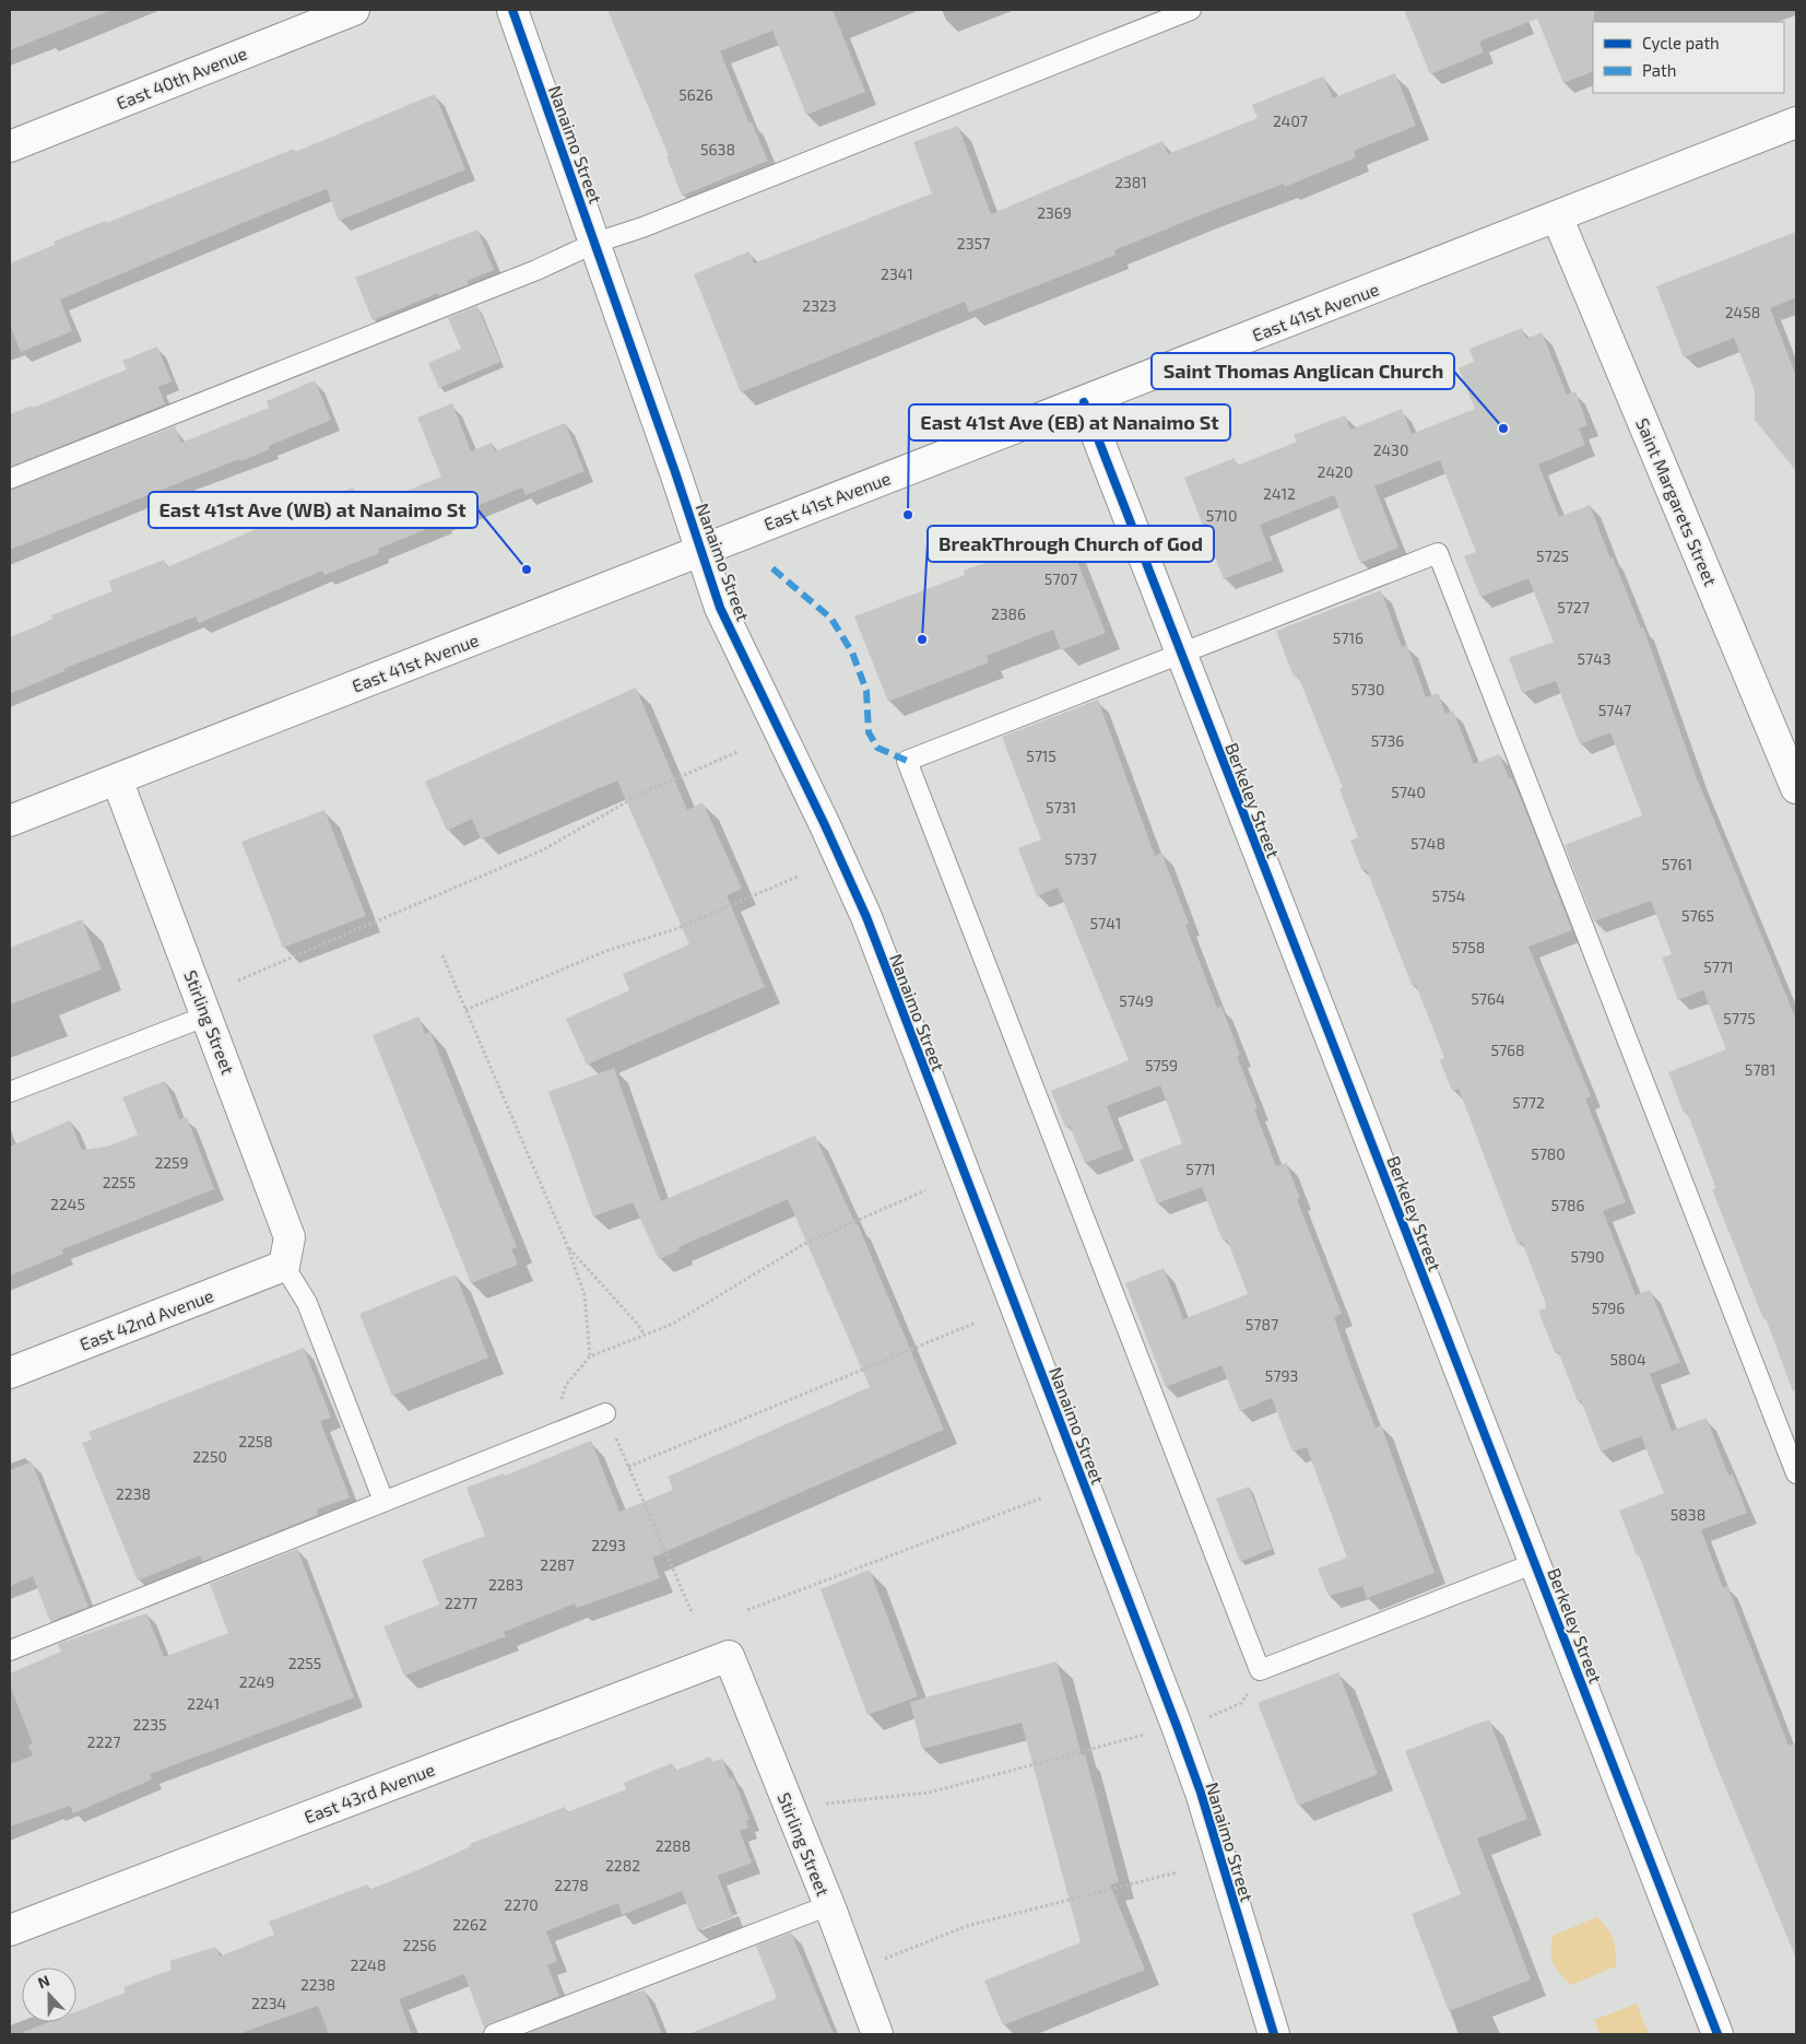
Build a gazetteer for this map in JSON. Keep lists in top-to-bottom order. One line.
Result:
{"streets":{"street":["East 40th Avenue","Nanaimo Street","East 41st Avenue","Saint Margarets Street","Berkeley Street","Stirling Street","East 42nd Avenue","East 43rd Avenue"]},"crossings":[["Nanaimo Street","East 41st Avenue"],["East 41st Avenue","Saint Margarets Street"],["East 41st Avenue","Berkeley Street"],["East 41st Avenue","Stirling Street"],["Stirling Street","East 42nd Avenue"],["Stirling Street","East 43rd Avenue"]],"places":["Saint Thomas Anglican Church","East 41st Ave (EB) at Nanaimo St","East 41st Ave (WB) at Nanaimo St","BreakThrough Church of God"],"house_numbers":["5626","2407","5638","2381","2369","2357","2341","2323","2458","2430","2420","2412","5710","5725","5707","5727","2386","5716","5743","5730","5747","5736","5715","5740","5731","5748","5737","5761","5754","5765","5741","5758","5771","5764","5749","5775","5768","5759","5781","5772","5780","2259","5771","2255","2245","5786","5790","5796","5787","5804","5793","2258","2250","2238","5838","2293","2287","2283","2277","2255","2249","2241","2235","2227","2288","2282","2278","2270","2262","2256","2248","2238","2234"],"legend":["Cycle path","Path"],"north":"top"}
